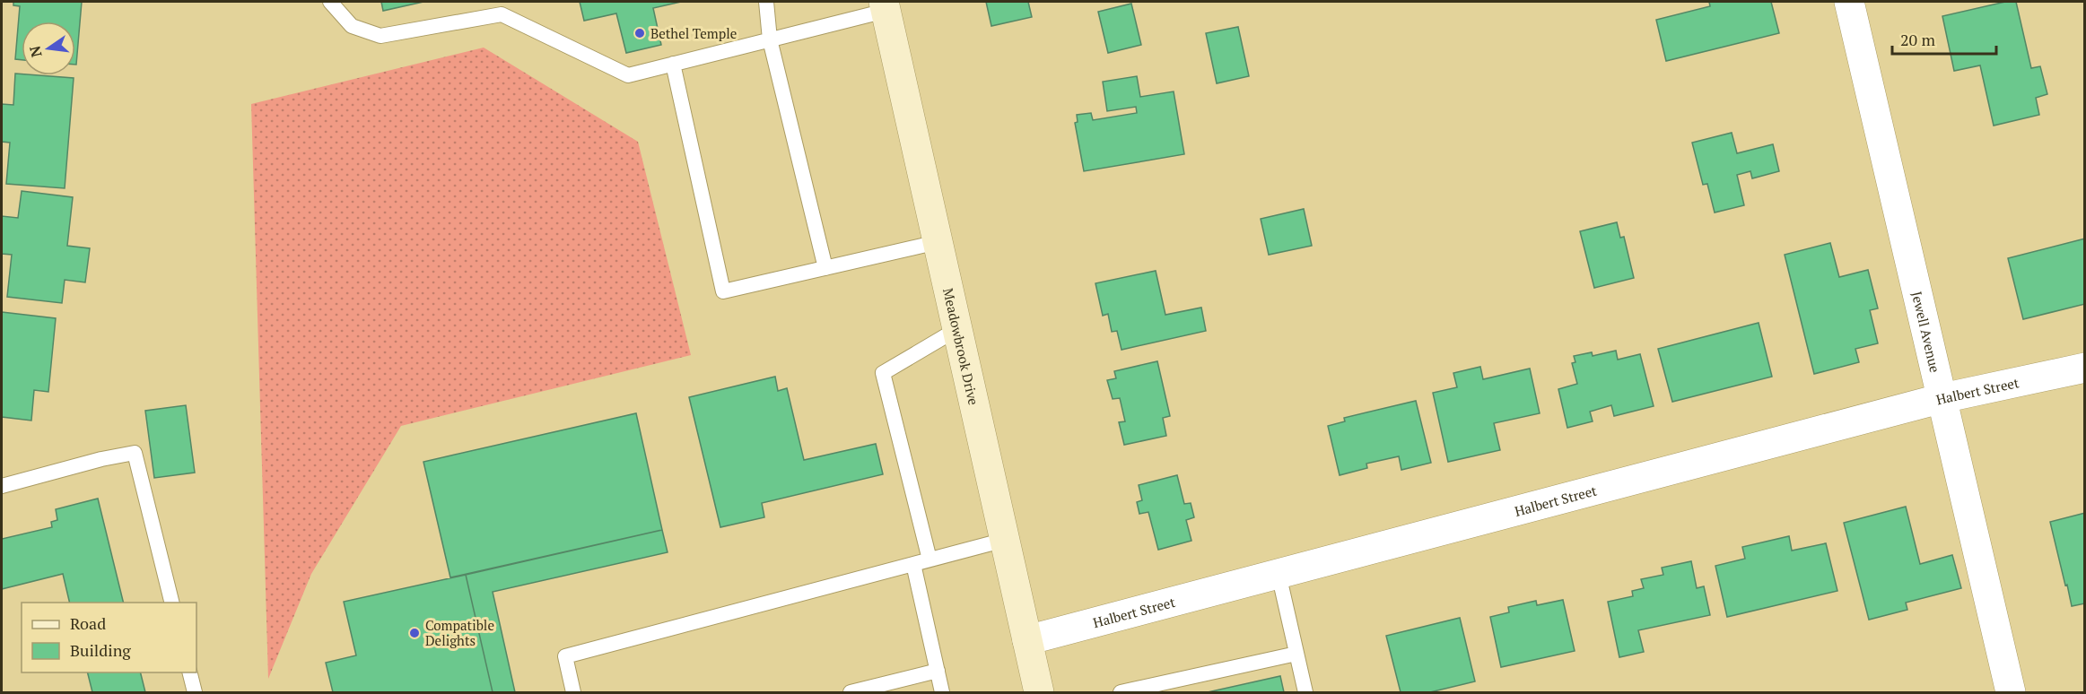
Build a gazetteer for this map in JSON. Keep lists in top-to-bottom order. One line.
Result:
{"streets":{"main road":["Meadowbrook Drive"],"street":["Jewell Avenue","Halbert Street"]},"crossings":[["Jewell Avenue","Halbert Street"],["Meadowbrook Drive","Halbert Street"]],"places":["Bethel Temple","Compatible Delights"],"legend":["Road","Building"],"scale_bar":"20 m","north":"left"}
